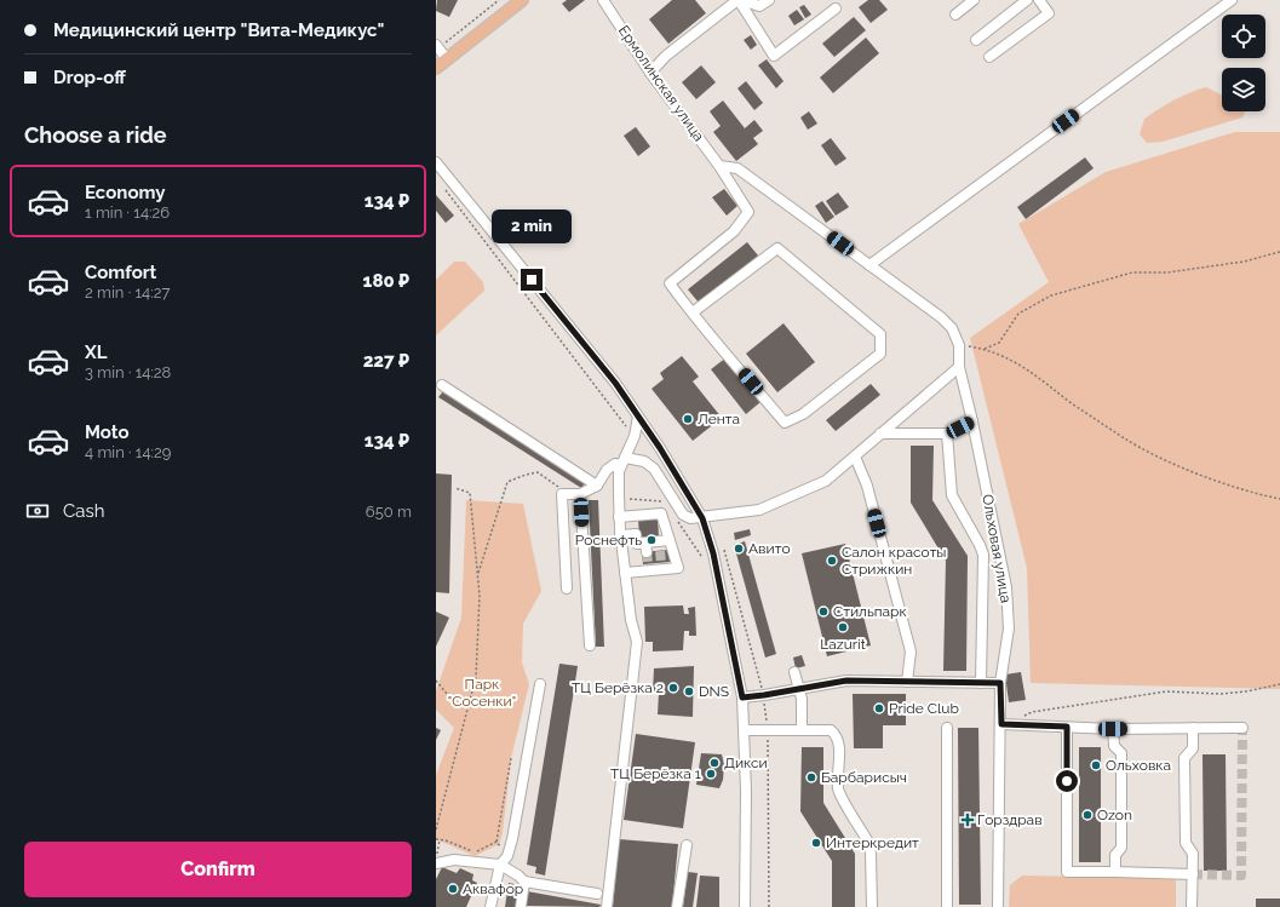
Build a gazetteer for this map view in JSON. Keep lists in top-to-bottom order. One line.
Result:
{"streets":{"street":["Ермолинская улица","Ольховая улица"]},"parks":["Парк \"Сосенки\""],"places":{"other":["Лента","Роснефть","Авито","Салон красоты Стрижкин","Стильпарк","Lazurit","ТЦ Берёзка 2","DNS","Pride Club","Дикси","Ольховка","ТЦ Берёзка 1","Барбарисыч","Ozon","Интеркредит","Аквафор"],"health":["Горздрав"]},"page":{"banner":["Медицинский центр \"Вита-Медикус\"","Drop-off"],"heading":"Choose a ride","list":[{"name":"Economy","note":"1 min · 14:26","value":"134 ₽"},{"name":"Comfort","note":"2 min · 14:27","value":"180 ₽"},{"name":"XL","note":"3 min · 14:28","value":"227 ₽"},{"name":"Moto","note":"4 min · 14:29","value":"134 ₽"}],"bubble":"2 min","pay":["Cash","650 m"],"buttons":"Confirm"}}
